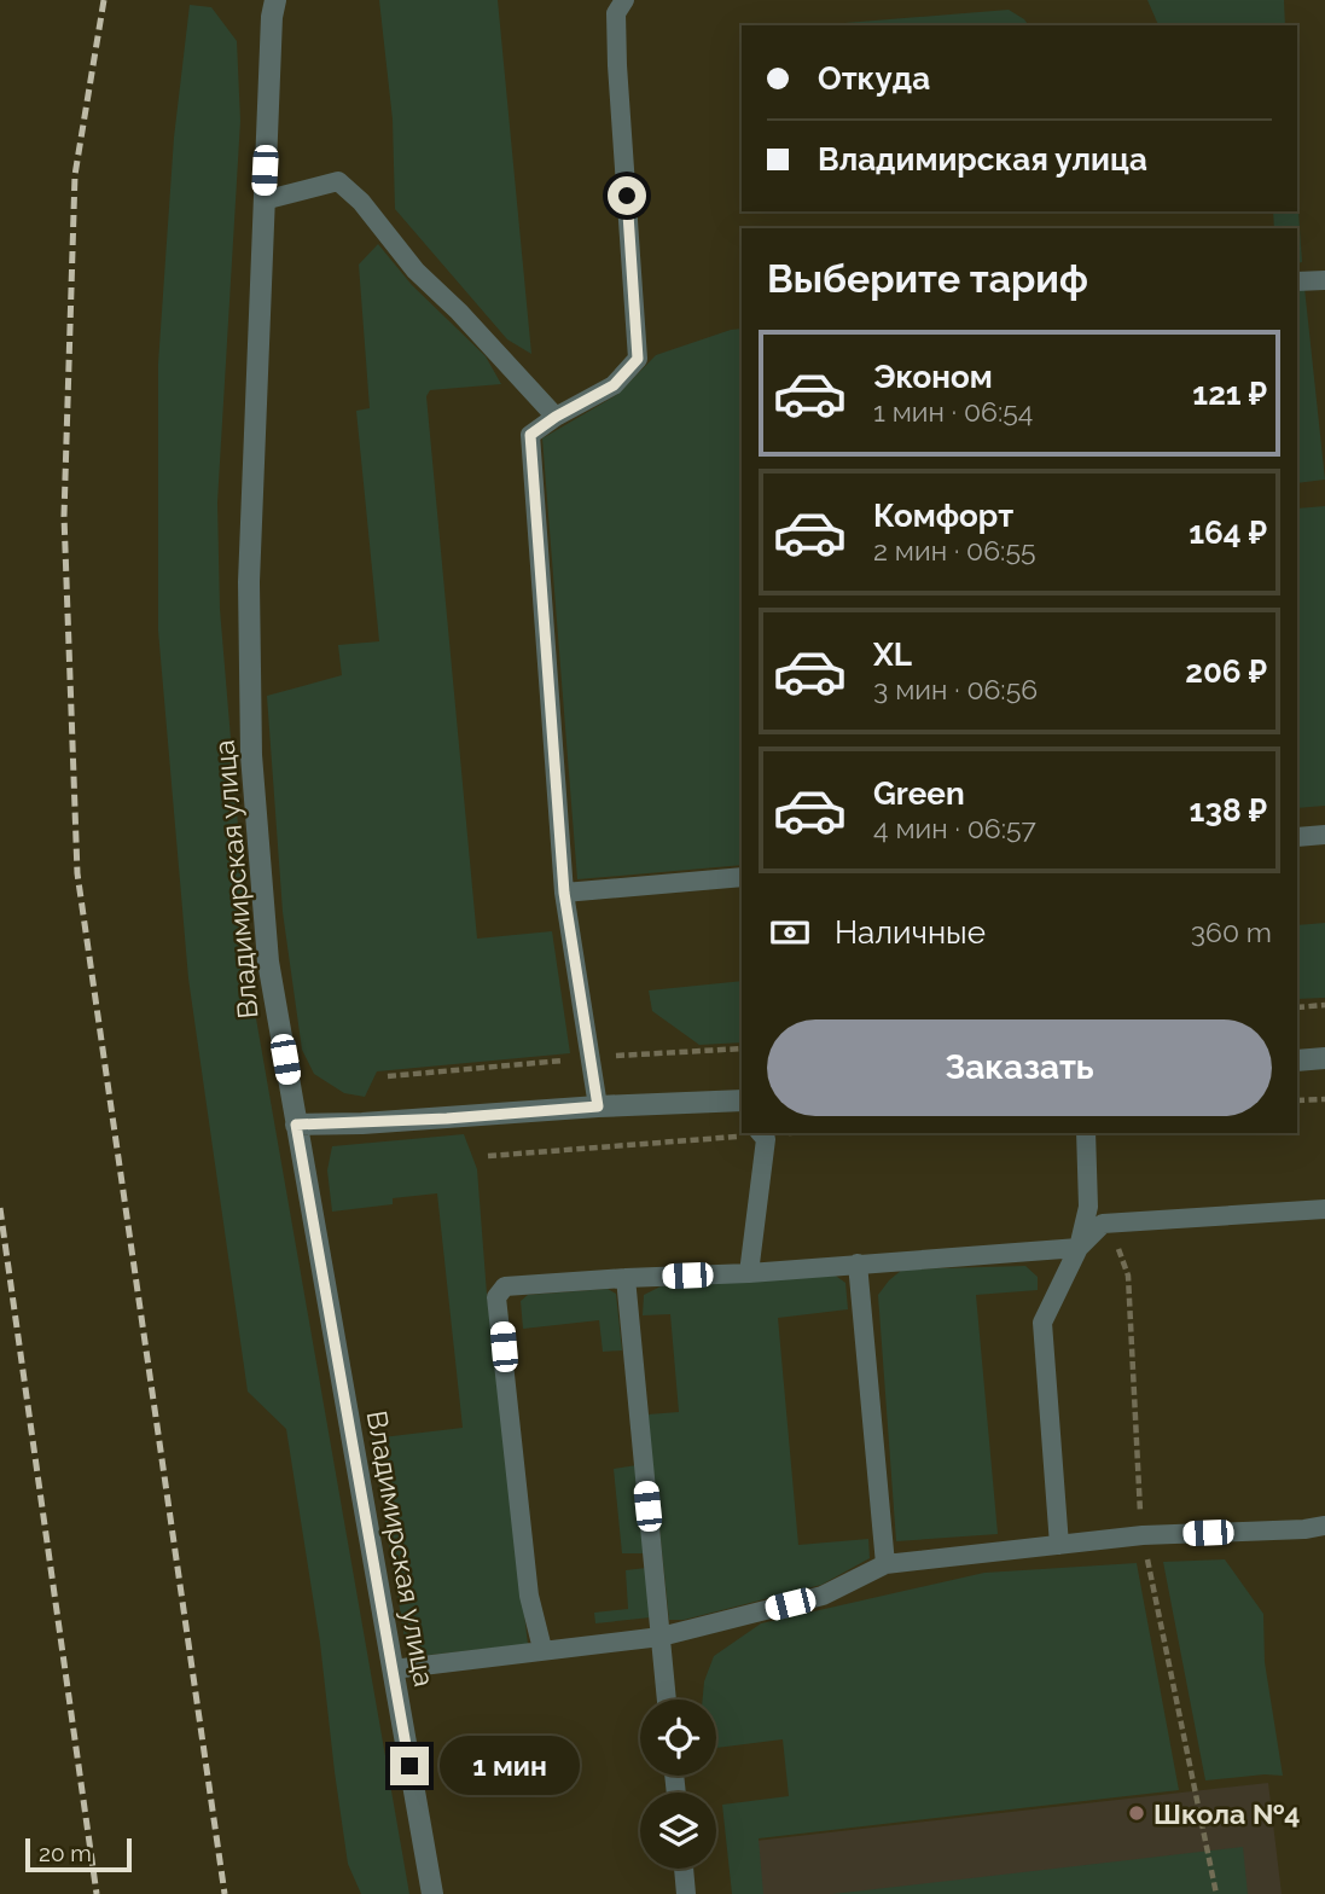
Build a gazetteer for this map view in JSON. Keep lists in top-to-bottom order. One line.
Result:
{"streets":{"street":["Владимирская улица"]},"places":["Школа №4"],"scale_bar":"20 m","page":{"banner":["Откуда","Владимирская улица"],"heading":"Выберите тариф","list":[{"name":"Эконом","note":"1 мин · 06:54","value":"121 ₽"},{"name":"Комфорт","note":"2 мин · 06:55","value":"164 ₽"},{"name":"XL","note":"3 мин · 06:56","value":"206 ₽"},{"name":"Green","note":"4 мин · 06:57","value":"138 ₽"}],"pay":["Наличные","360 m"],"buttons":"Заказать","bubble":"1 мин","scale":"20 m"}}
